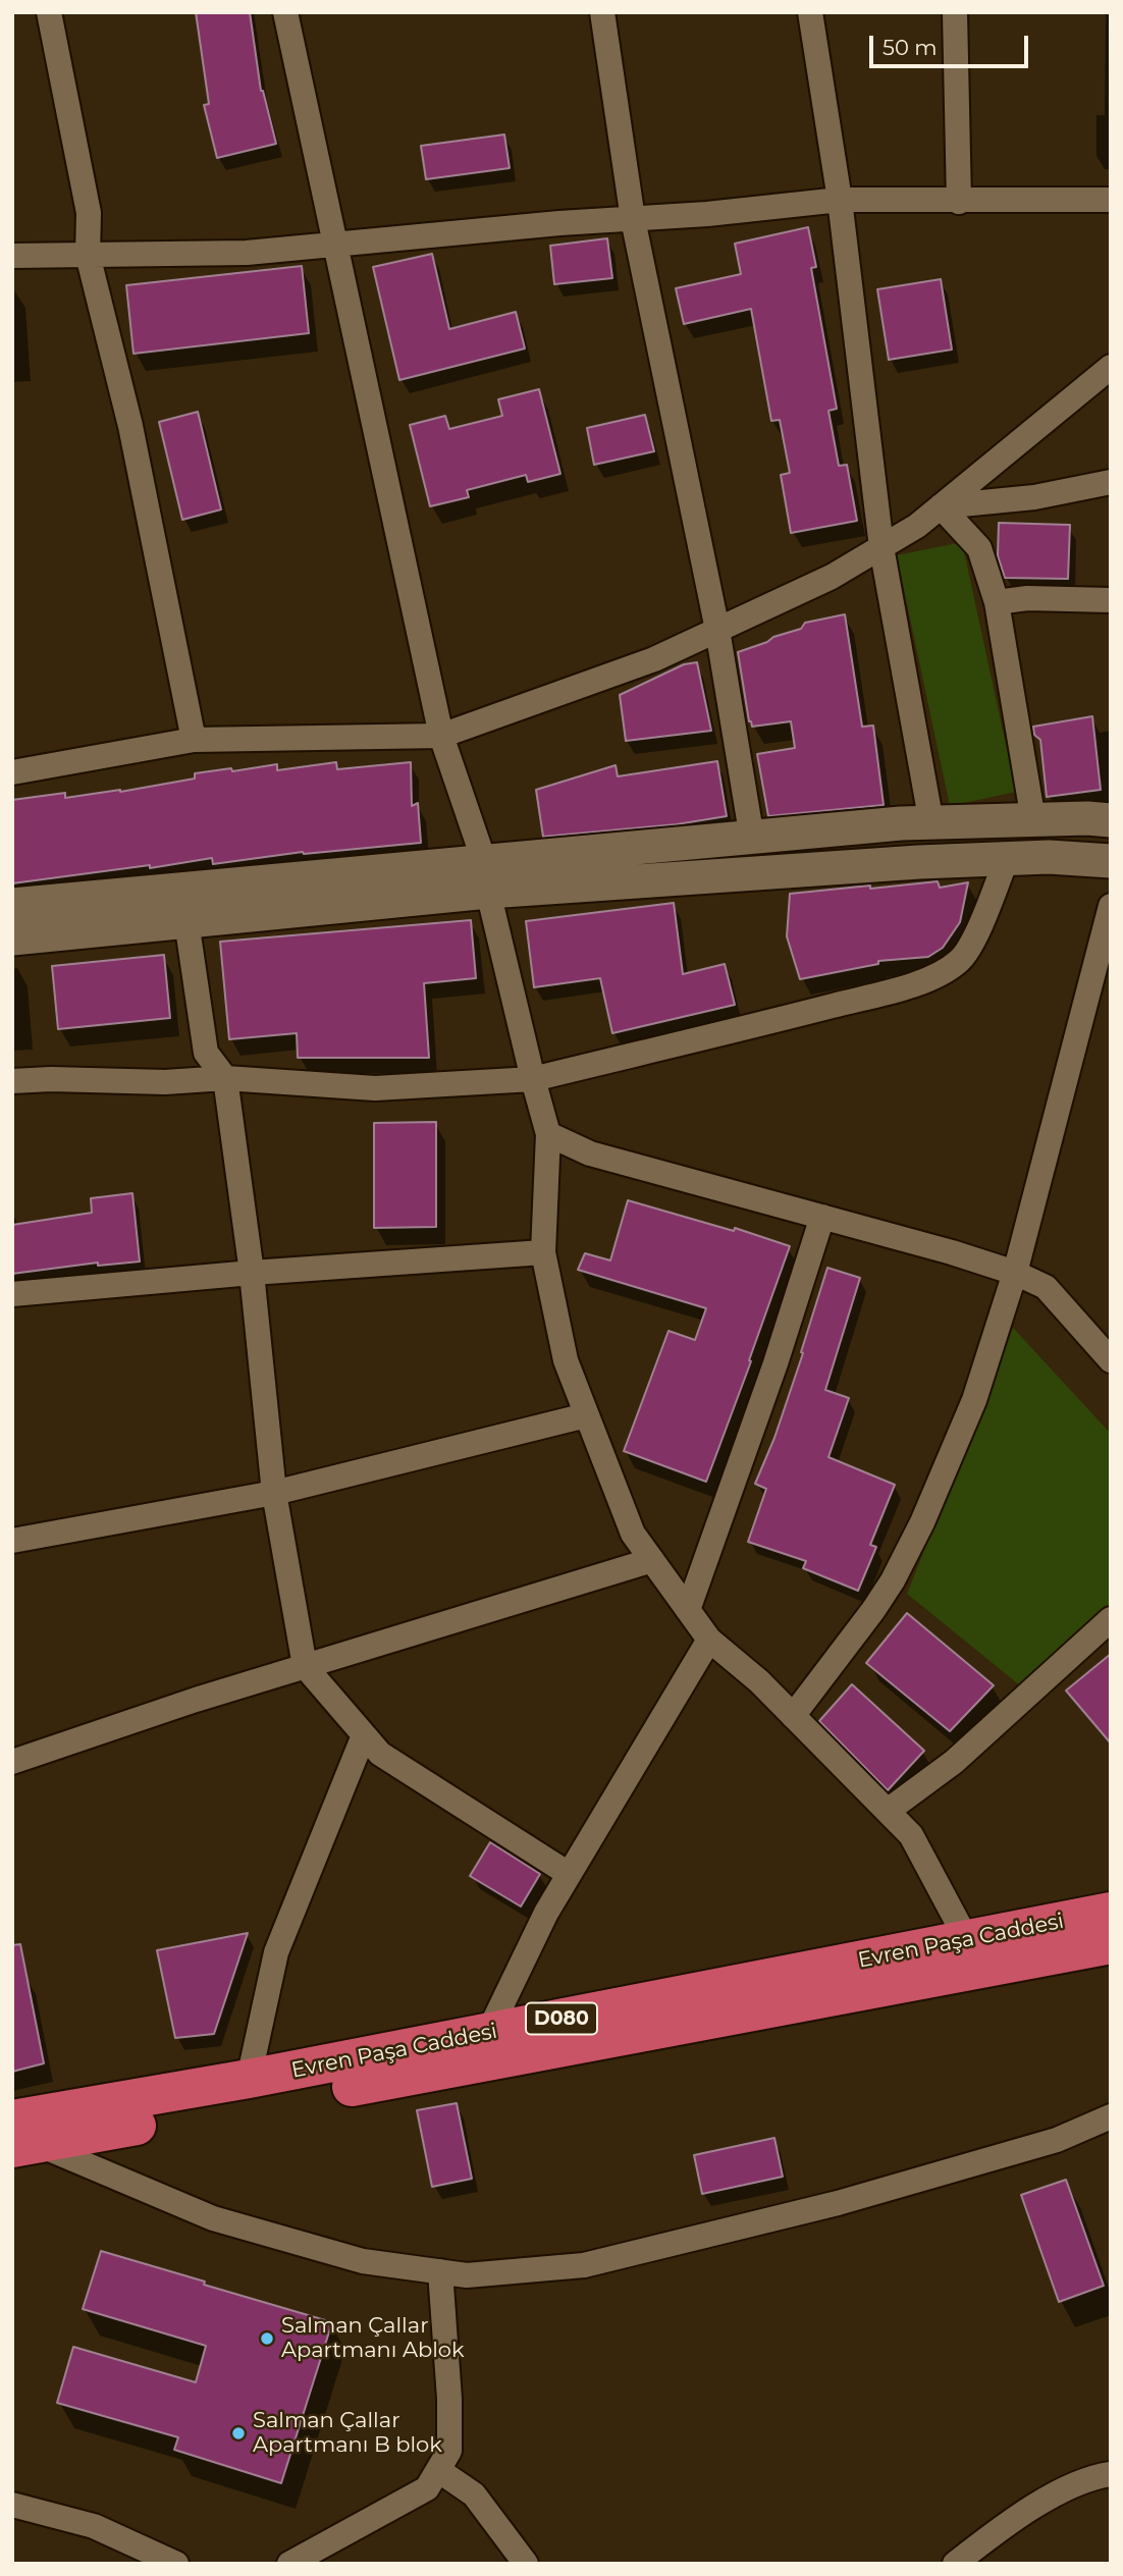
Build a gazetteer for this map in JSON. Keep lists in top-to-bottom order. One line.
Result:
{"streets":{"highway":["Evren Paşa Caddesi","D080"]},"places":["Salman Çallar Apartmanı Ablok","Salman Çallar Apartmanı B blok"],"scale_bar":"50 m"}
